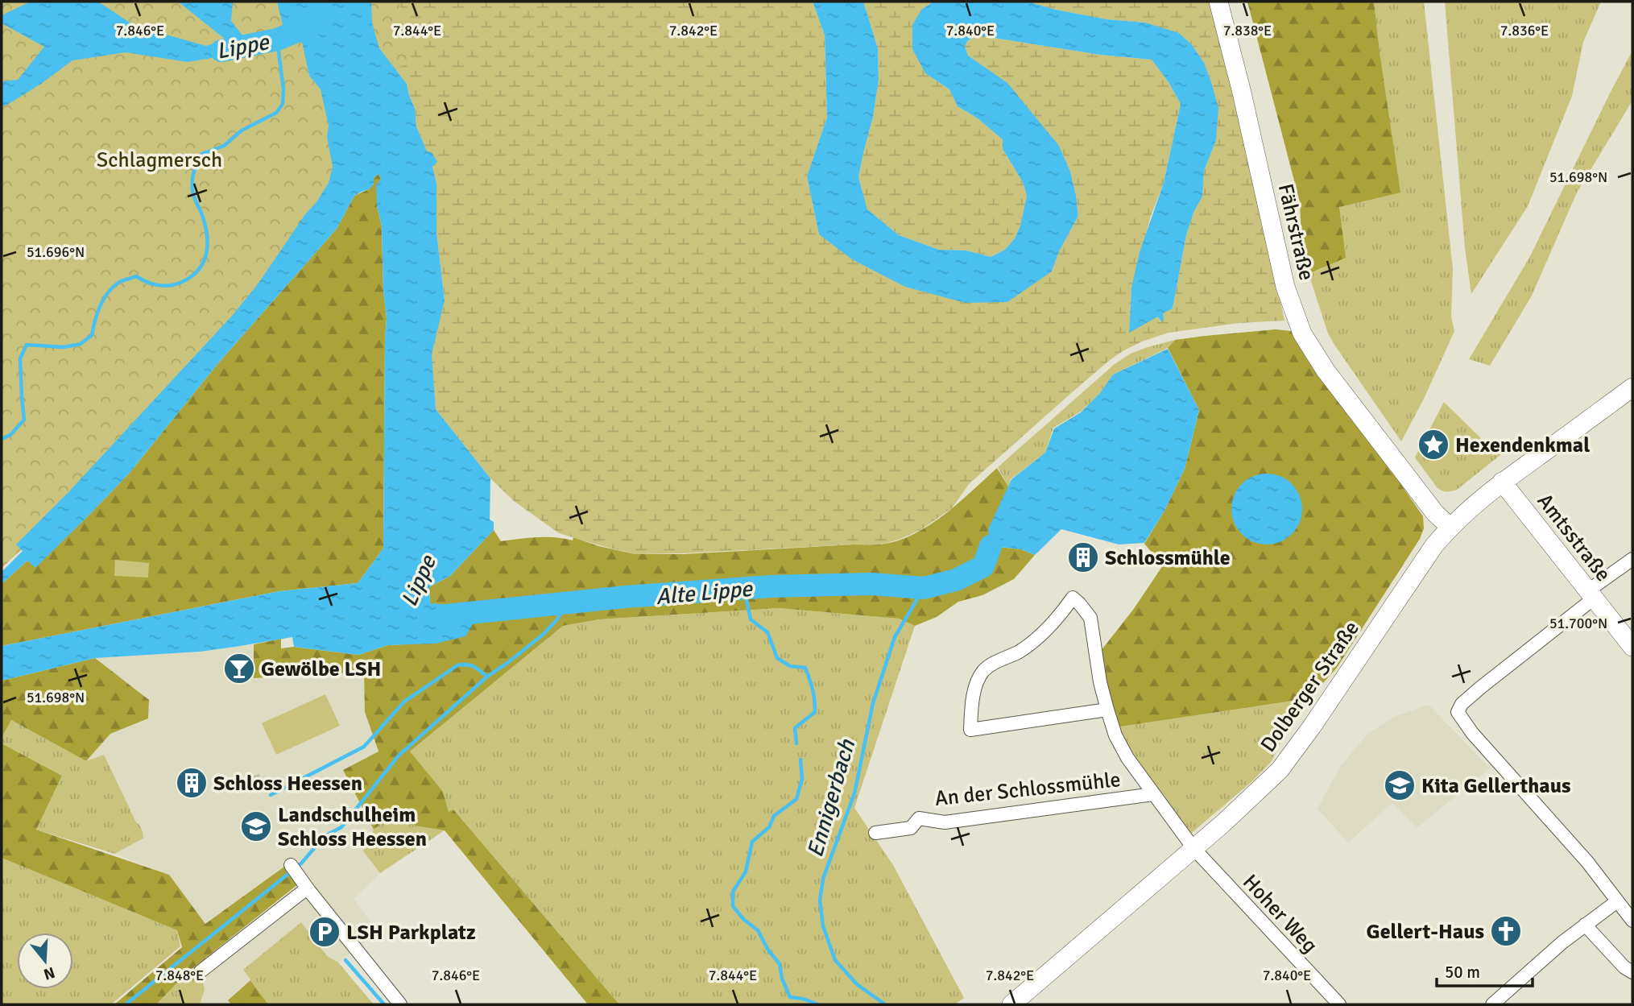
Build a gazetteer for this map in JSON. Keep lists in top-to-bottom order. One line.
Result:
{"streets":{"main road":["Fährstraße","Amtsstraße","Dolberger Straße"],"street":["An der Schlossmühle","Hoher Weg"]},"crossings":[["Fährstraße","Dolberger Straße"],["Amtsstraße","Dolberger Straße"],["Dolberger Straße","An der Schlossmühle"],["Dolberger Straße","Hoher Weg"],["An der Schlossmühle","Hoher Weg"]],"water":["Lippe","Alte Lippe","Ennigerbach"],"parks":["Schlagmersch"],"places":{"place":["Hexendenkmal"],"building":["Schlossmühle","Schloss Heessen"],"bar":["Gewölbe LSH"],"school or university":["Kita Gellerthaus","Landschulheim Schloss Heessen"],"church":["Gellert-Haus"],"parking":["LSH Parkplatz"]},"scale_bar":"50 m","north":"bottom","coordinates":["7.846°E","7.844°E","7.842°E","7.840°E","7.838°E","7.836°E","51.698°N","51.696°N","51.700°N","7.848°E"]}
